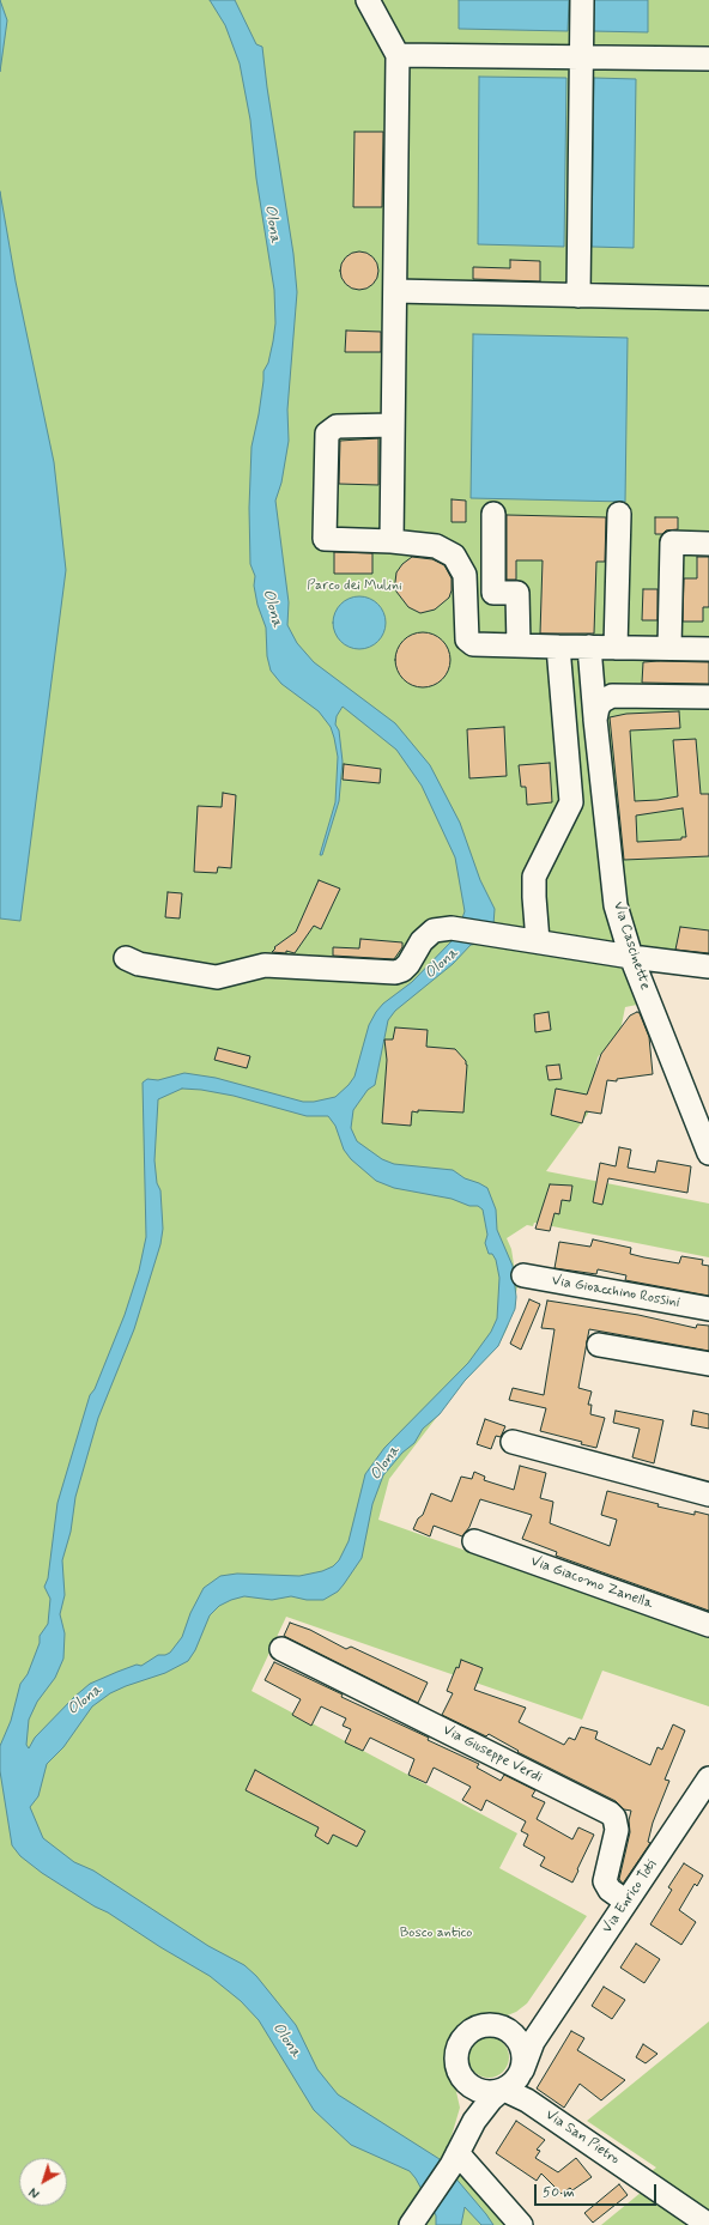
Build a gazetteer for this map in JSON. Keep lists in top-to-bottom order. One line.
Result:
{"streets":{"street":["Via Cascinette","Via Gioacchino Rossini","Via Giacomo Zanella","Via Giuseppe Verdi","Via Enrico Toti","Via San Pietro"]},"crossings":[["Via Giuseppe Verdi","Via Enrico Toti"],["Via Enrico Toti","Via San Pietro"]],"water":["Olona"],"parks":["Parco dei Mulini","Bosco antico"],"scale_bar":"50 m","north":"bottom left"}
